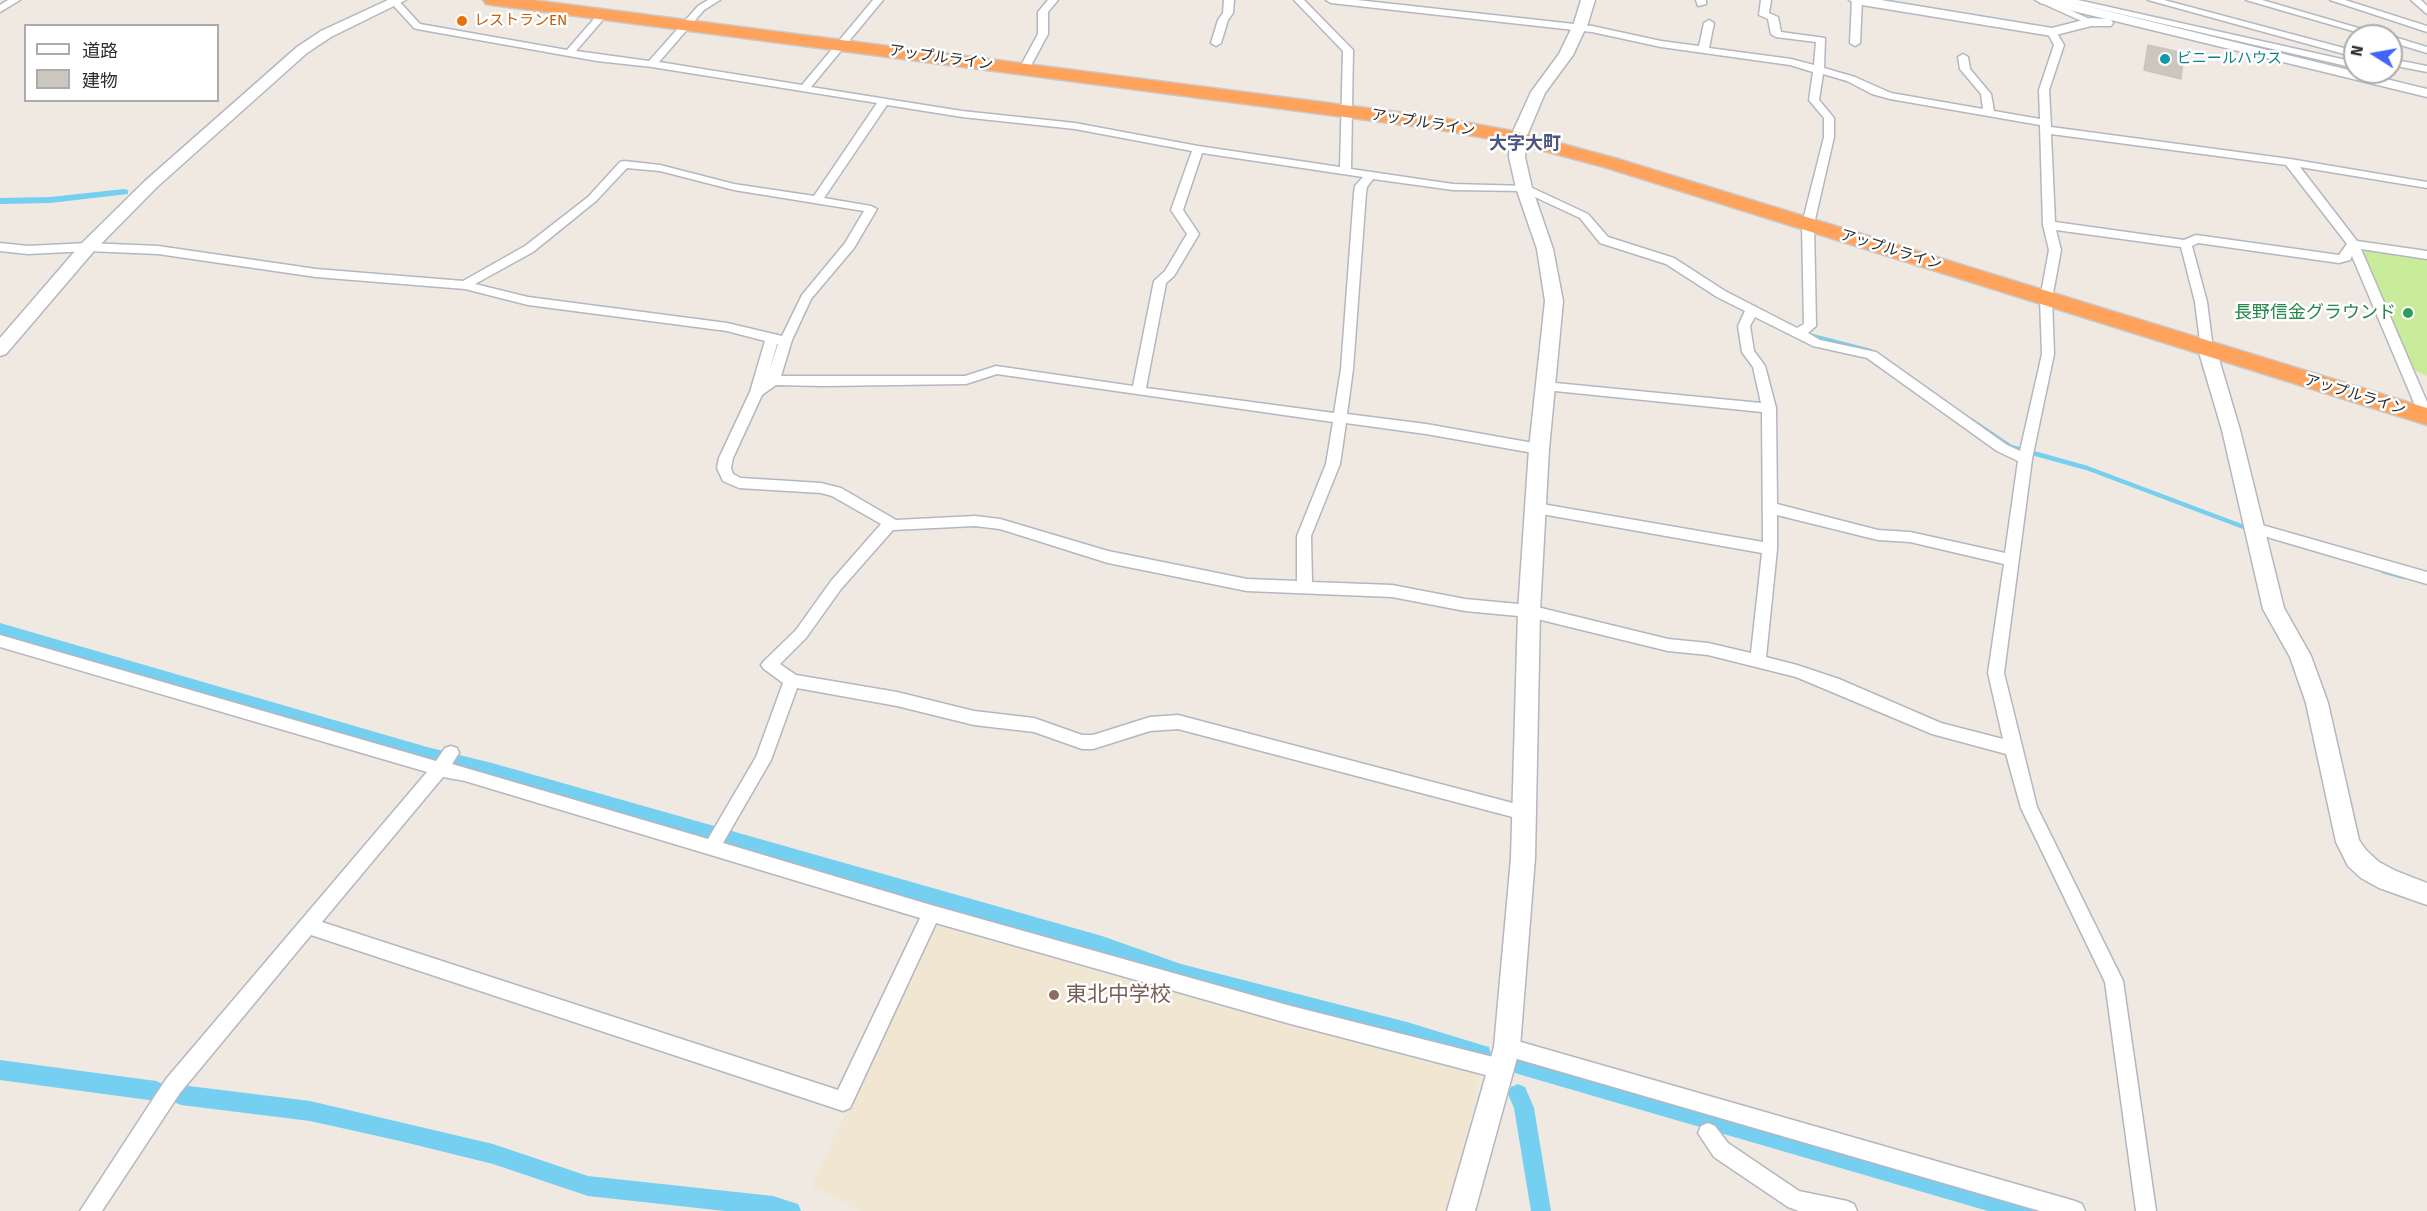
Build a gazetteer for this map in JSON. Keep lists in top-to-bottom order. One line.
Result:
{"streets":{"highway":["アップルライン"]},"districts":["大字大町"],"places":["レストランEN","ビニールハウス","長野信金グラウンド","東北中学校"],"legend":["道路","建物"],"north":"left"}
